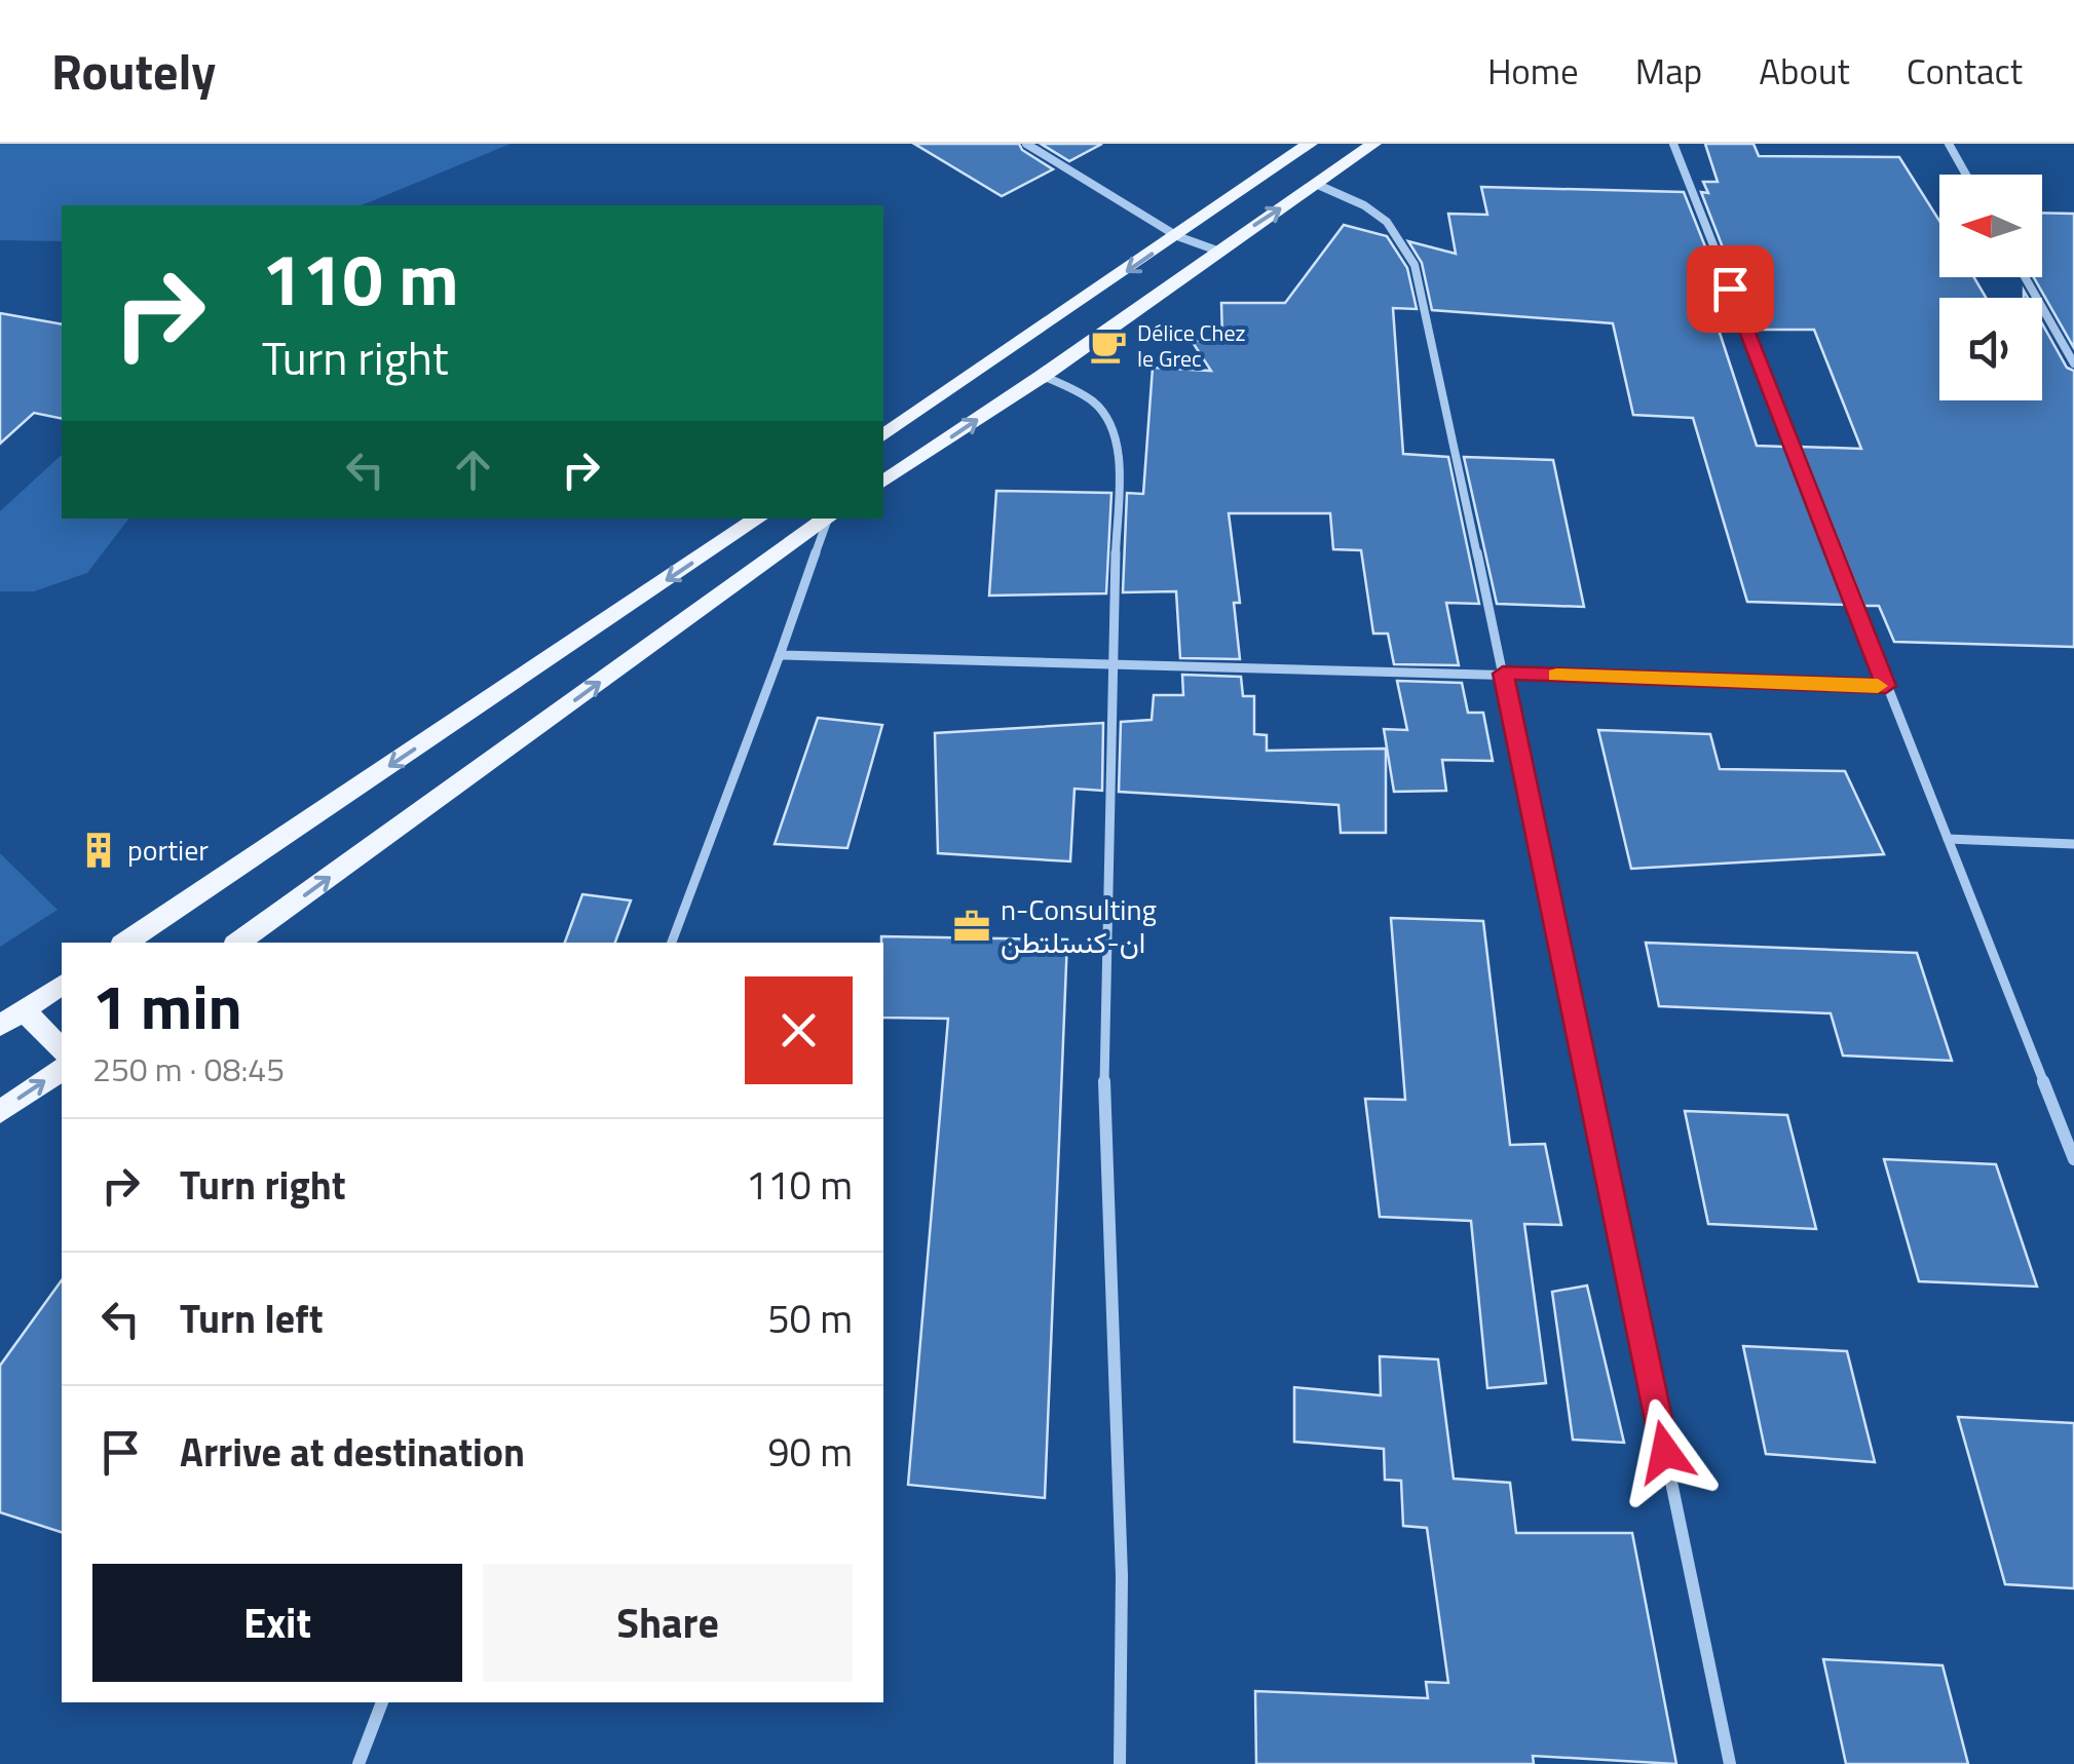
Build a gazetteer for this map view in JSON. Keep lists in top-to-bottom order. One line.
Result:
{"places":{"cafe":["Délice Chez le Grec"],"building":["portier"],"office":["n-Consulting ان-كنسلتطن"]},"north":"left","page":{"header":"Routely","nav":["Home","Map","About","Contact"],"turn":["110 m","Turn right"],"heading":["1 min","250 m · 08:45"],"list":[{"name":"Turn right","value":"110 m"},{"name":"Turn left","value":"50 m"},{"name":"Arrive at destination","value":"90 m"}],"buttons":["Exit","Share"]}}
